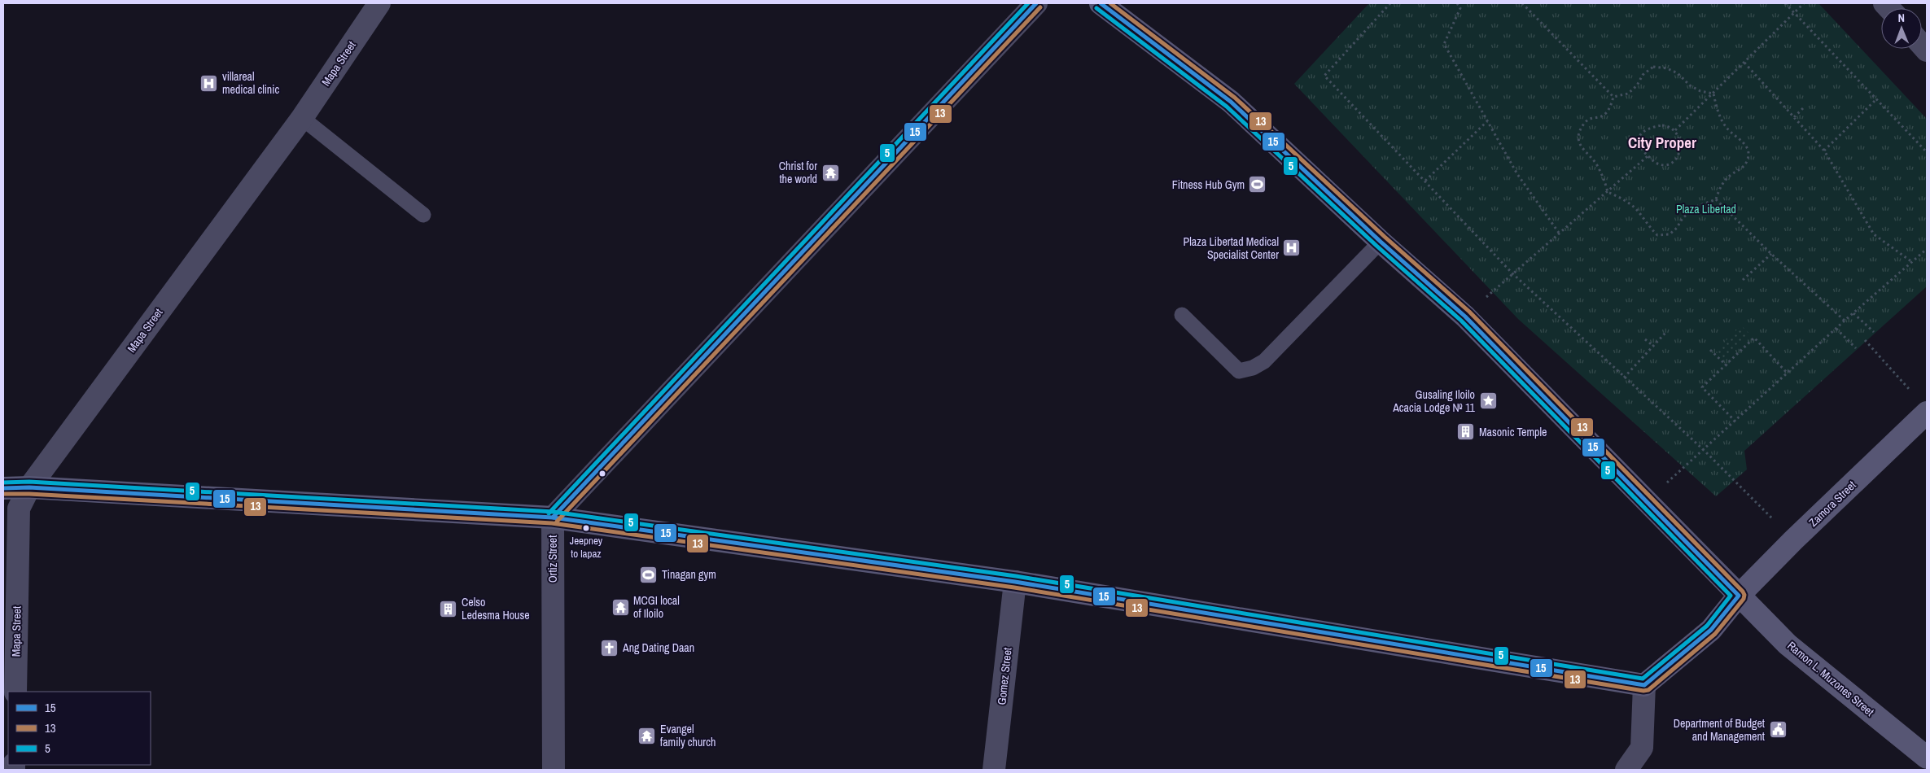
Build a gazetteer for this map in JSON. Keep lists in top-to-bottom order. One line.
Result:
{"streets":{"main road":["Zamora Street","Ramon L. Muzones Street"],"street":["Mapa Street","Ortiz Street","Gomez Street"]},"crossings":[["Zamora Street","Ramon L. Muzones Street"]],"districts":["City Proper"],"parks":["Plaza Libertad"],"places":{"hospital":["villareal medical clinic","Plaza Libertad Medical Specialist Center"],"temple":["Christ for the world","MCGI local of Iloilo","Evangel family church"],"sports":["Fitness Hub Gym","Tinagan gym"],"place":["Gusaling Iloilo Acacia Lodge № 11"],"building":["Masonic Temple","Celso Ledesma House"],"other":["Jeepney to lapaz"],"church":["Ang Dating Daan"],"public building":["Department of Budget and Management"]},"lines":["transit line 15","transit line 13","transit line 5"],"legend":["15","13","5"],"north":"top"}
